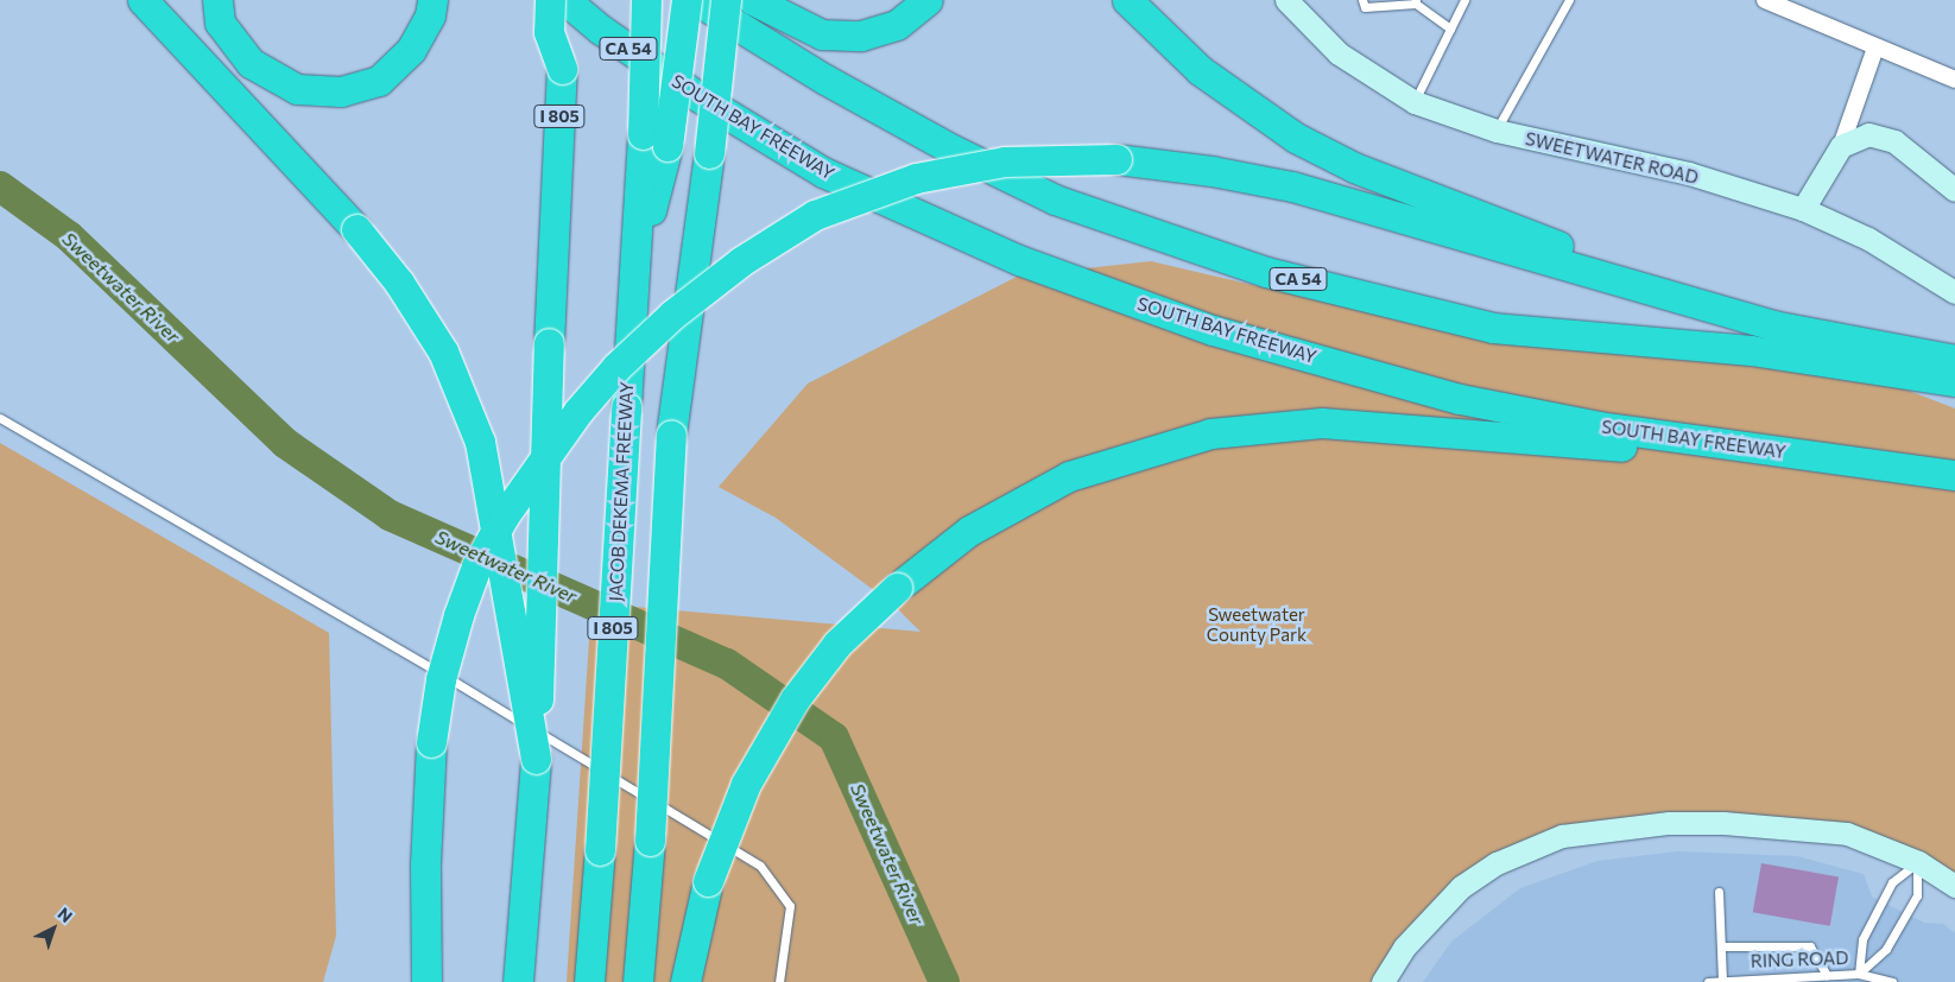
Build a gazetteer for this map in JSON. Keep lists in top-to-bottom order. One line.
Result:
{"streets":{"highway":["CA 54","I 805","SOUTH BAY FREEWAY","JACOB DEKEMA FREEWAY"],"main road":["SWEETWATER ROAD"],"lane":["RING ROAD"]},"crossings":[["I 805","SOUTH BAY FREEWAY"]],"water":["Sweetwater River"],"parks":["Sweetwater County Park"],"north":"top right"}
